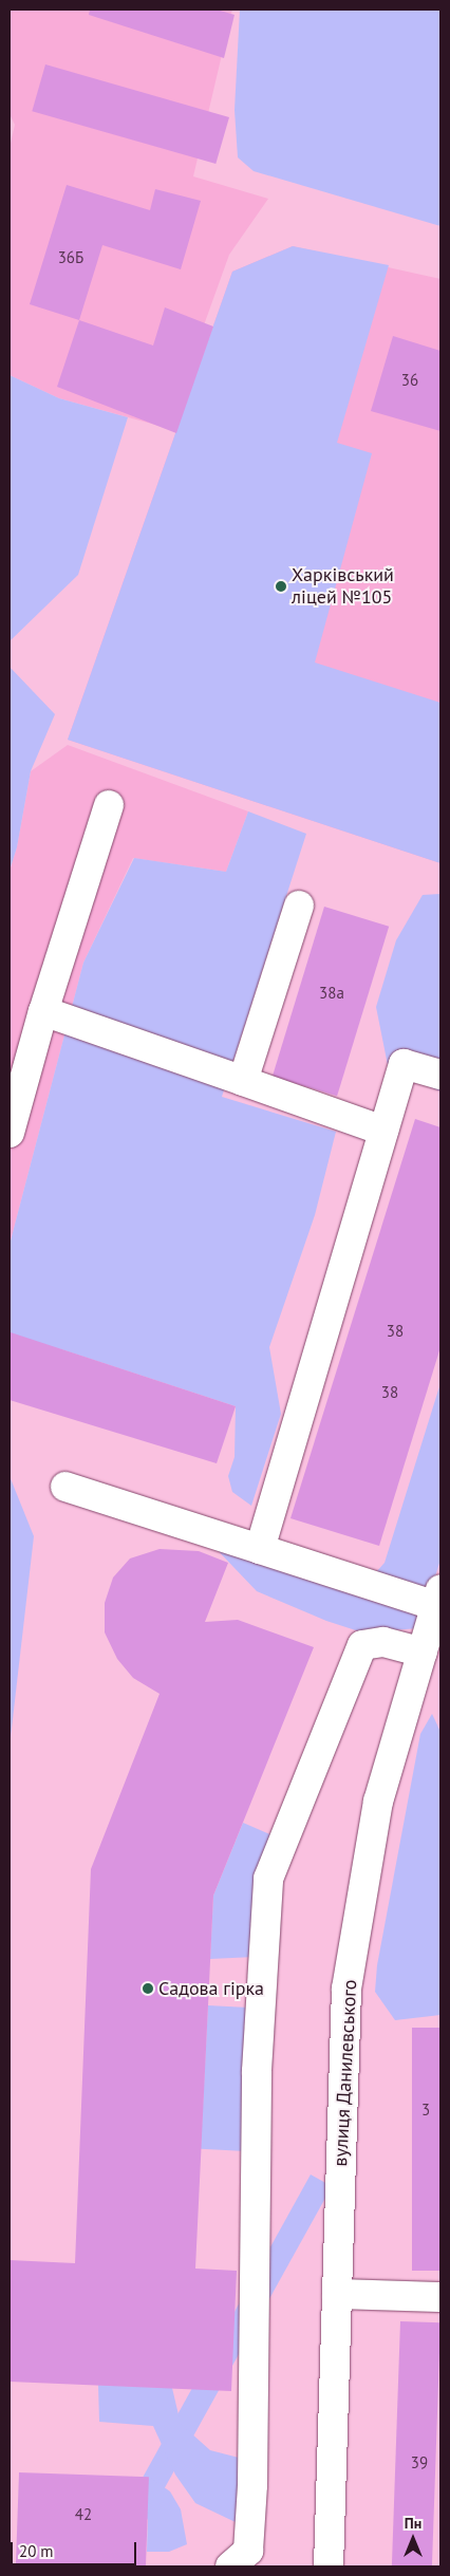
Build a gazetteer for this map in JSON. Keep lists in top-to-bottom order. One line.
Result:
{"streets":{"street":["вулиця Данилевського"]},"places":["Харківський ліцей №105","Садова гірка"],"house_numbers":["36Б","36","38а","38","38","3","39","42"],"scale_bar":"20 m","north":"top"}
